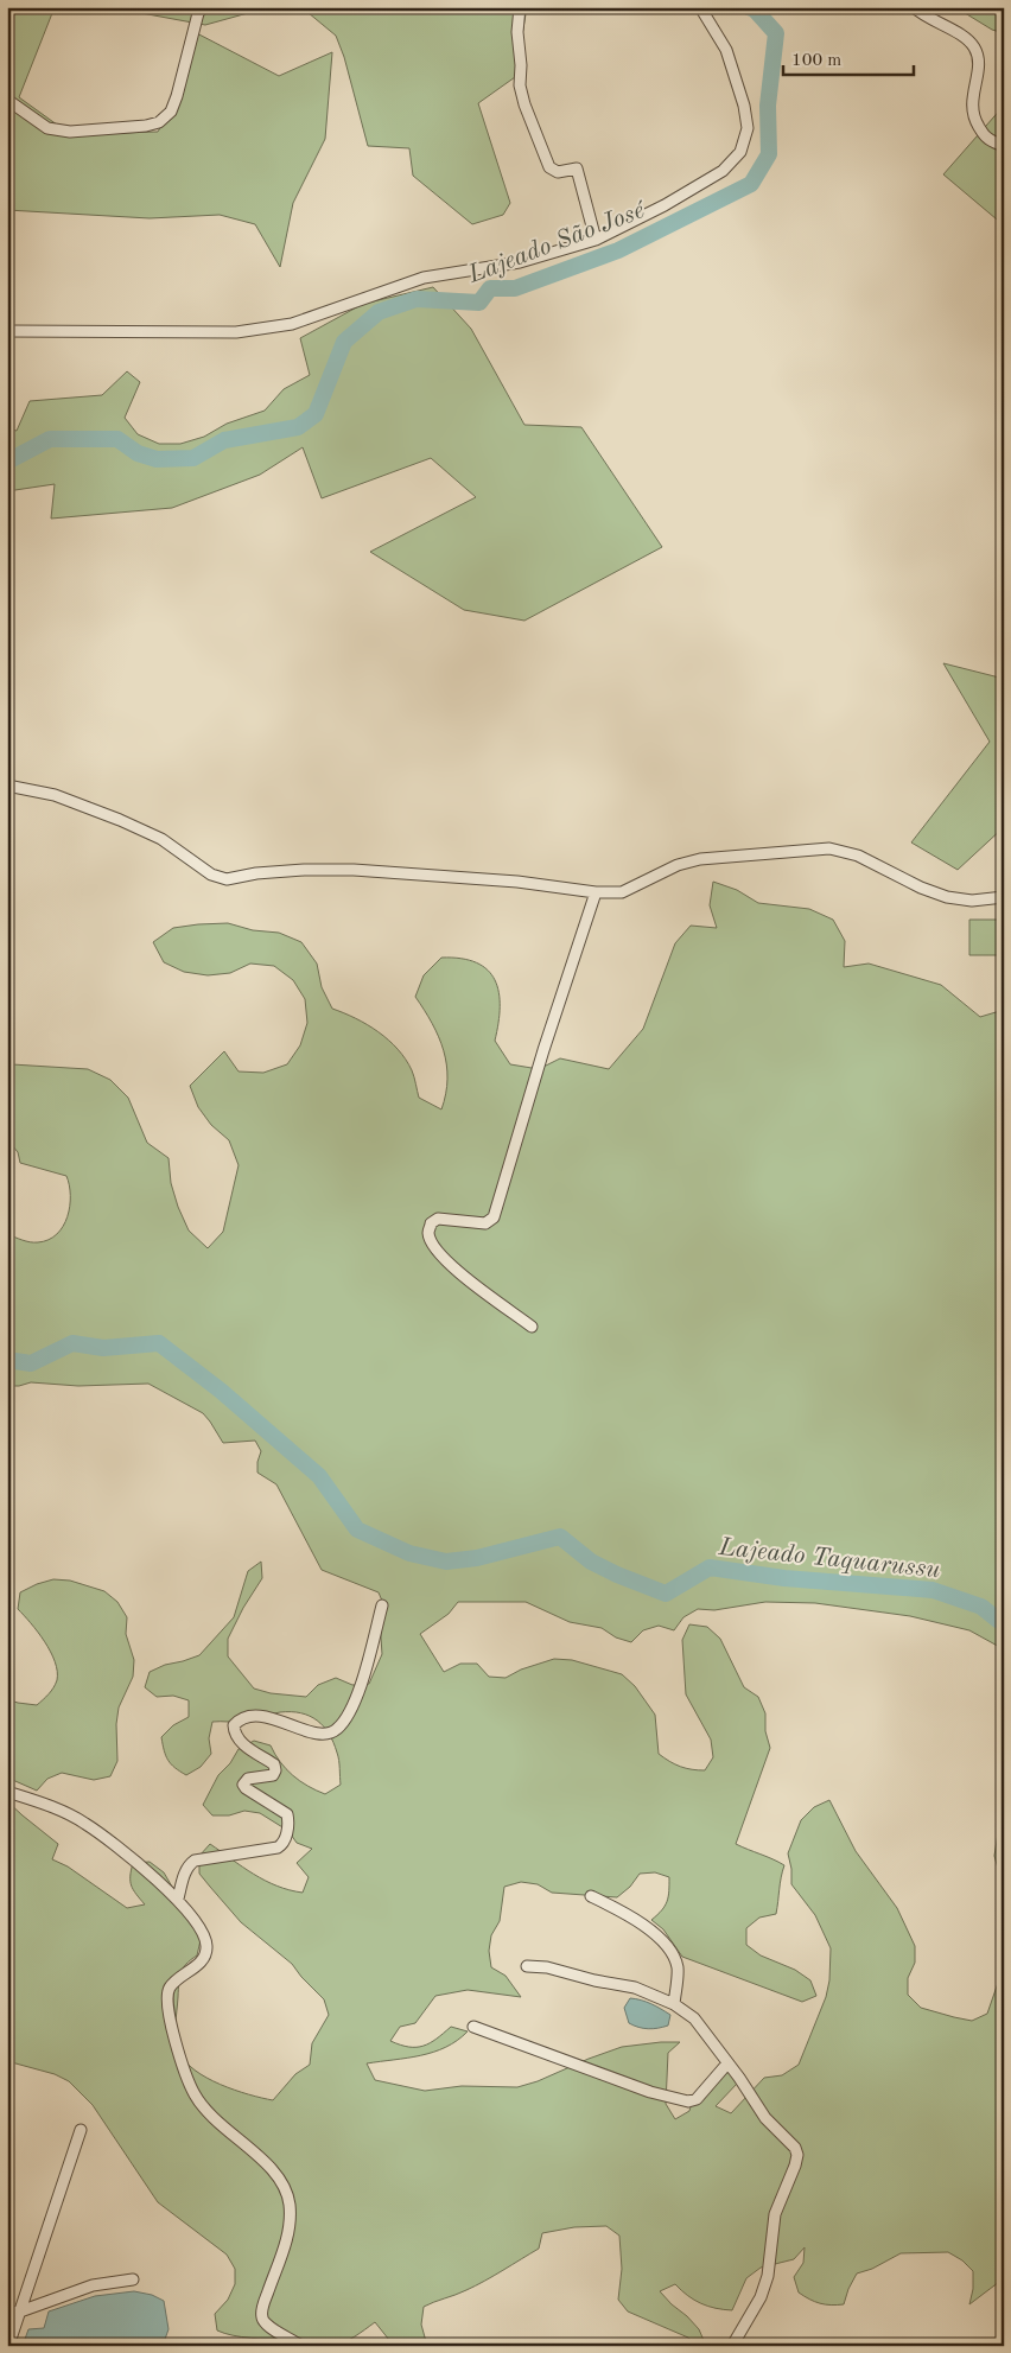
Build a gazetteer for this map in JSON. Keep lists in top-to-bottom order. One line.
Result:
{"water":["Lajeado São José","Lajeado Taquarussu"],"scale_bar":"100 m"}
